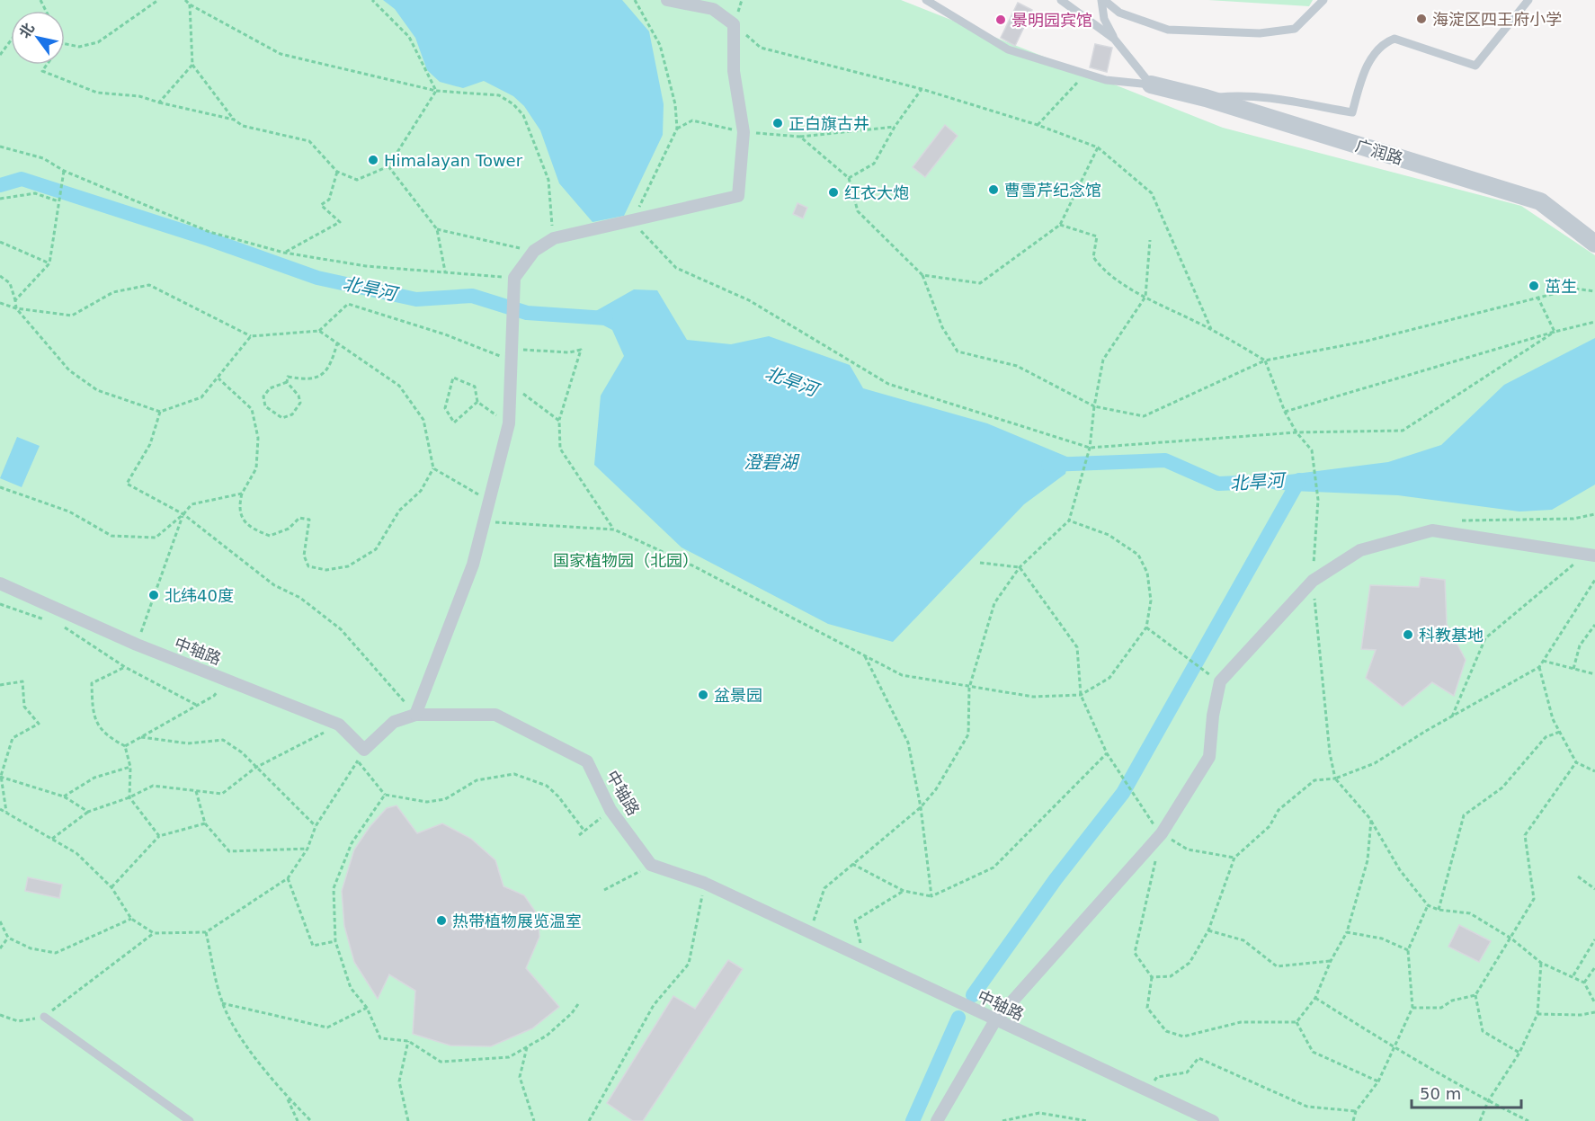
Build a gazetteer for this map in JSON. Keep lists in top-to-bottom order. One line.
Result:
{"streets":{"street":["广润路","中轴路"]},"water":["北旱河","澄碧湖"],"parks":["国家植物园（北园）"],"places":["海淀区四王府小学","景明园宾馆","正白旗古井","Himalayan Tower","曹雪芹纪念馆","红衣大炮","茁生","北纬40度","科教基地","盆景园","热带植物展览温室"],"scale_bar":"50 m","north":"top left"}
